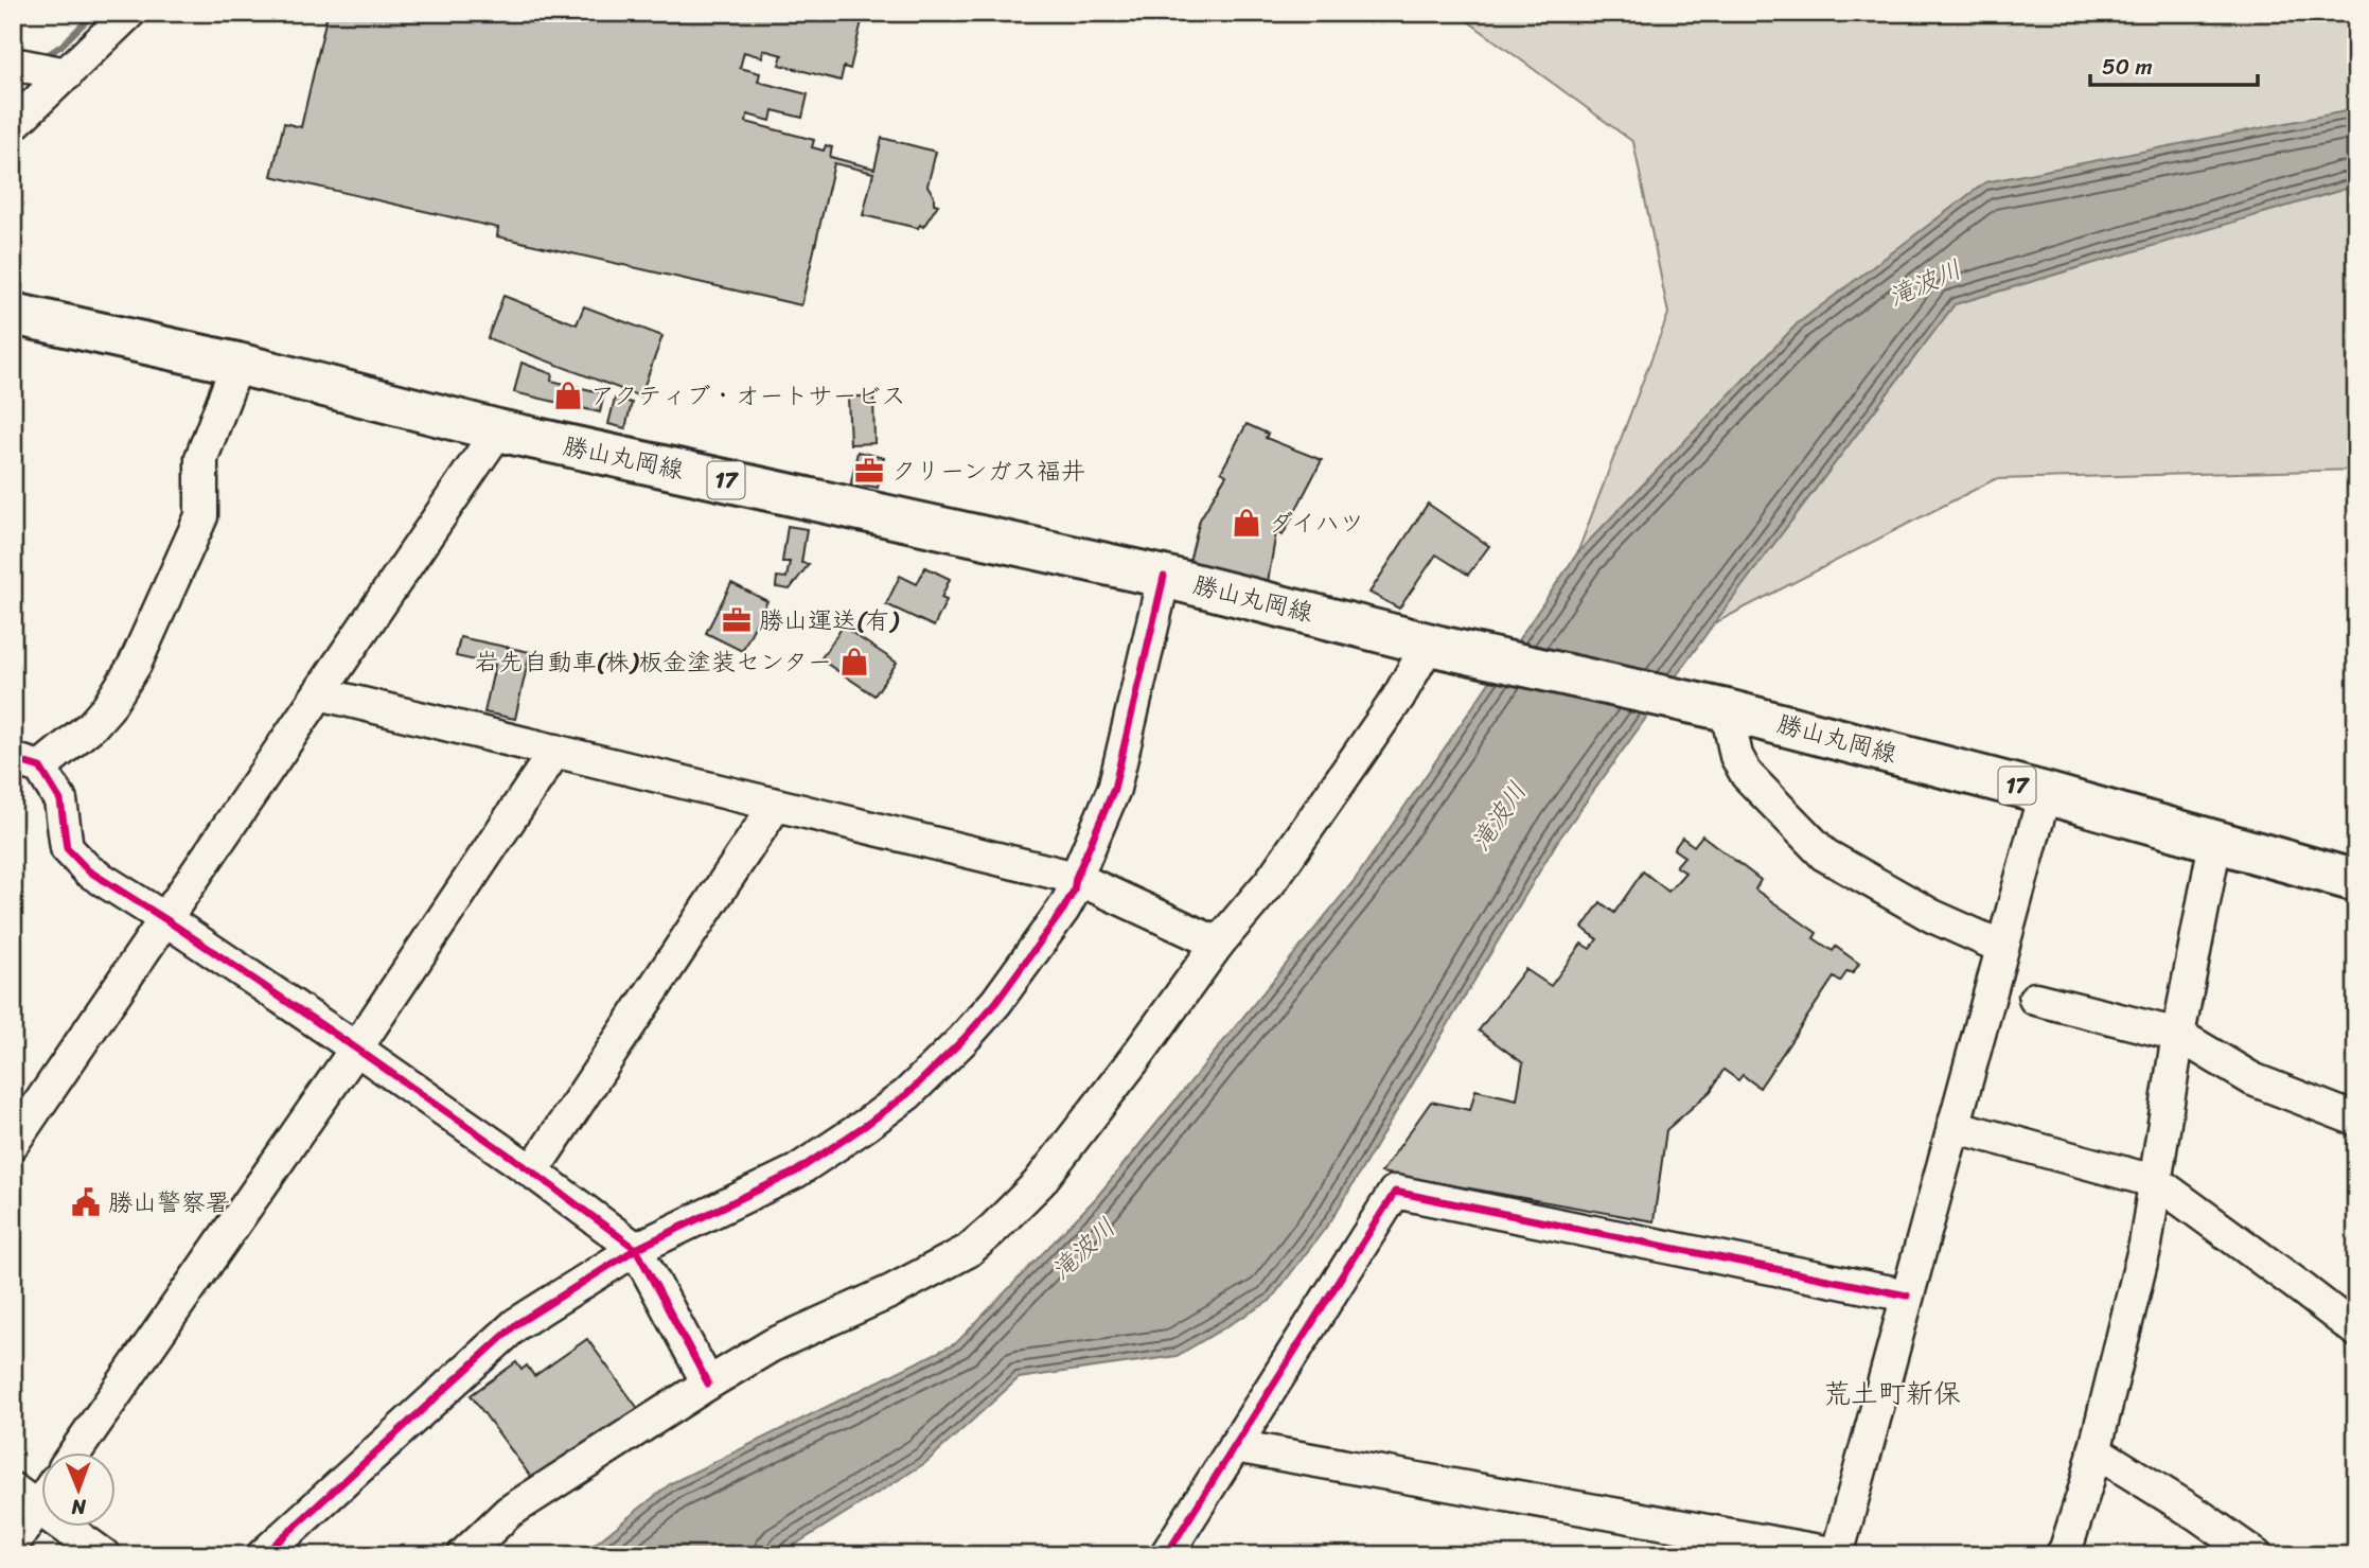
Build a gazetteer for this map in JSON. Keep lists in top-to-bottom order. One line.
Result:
{"streets":{"main road":["勝山丸岡線","17"]},"districts":["荒土町新保"],"water":["滝波川"],"places":{"shop":["アクティブ・オートサービス","ダイハツ","岩先自動車(株)板金塗装センター"],"office":["クリーンガス福井","勝山運送(有)"],"public building":["勝山警察署"]},"scale_bar":"50 m","north":"bottom"}
